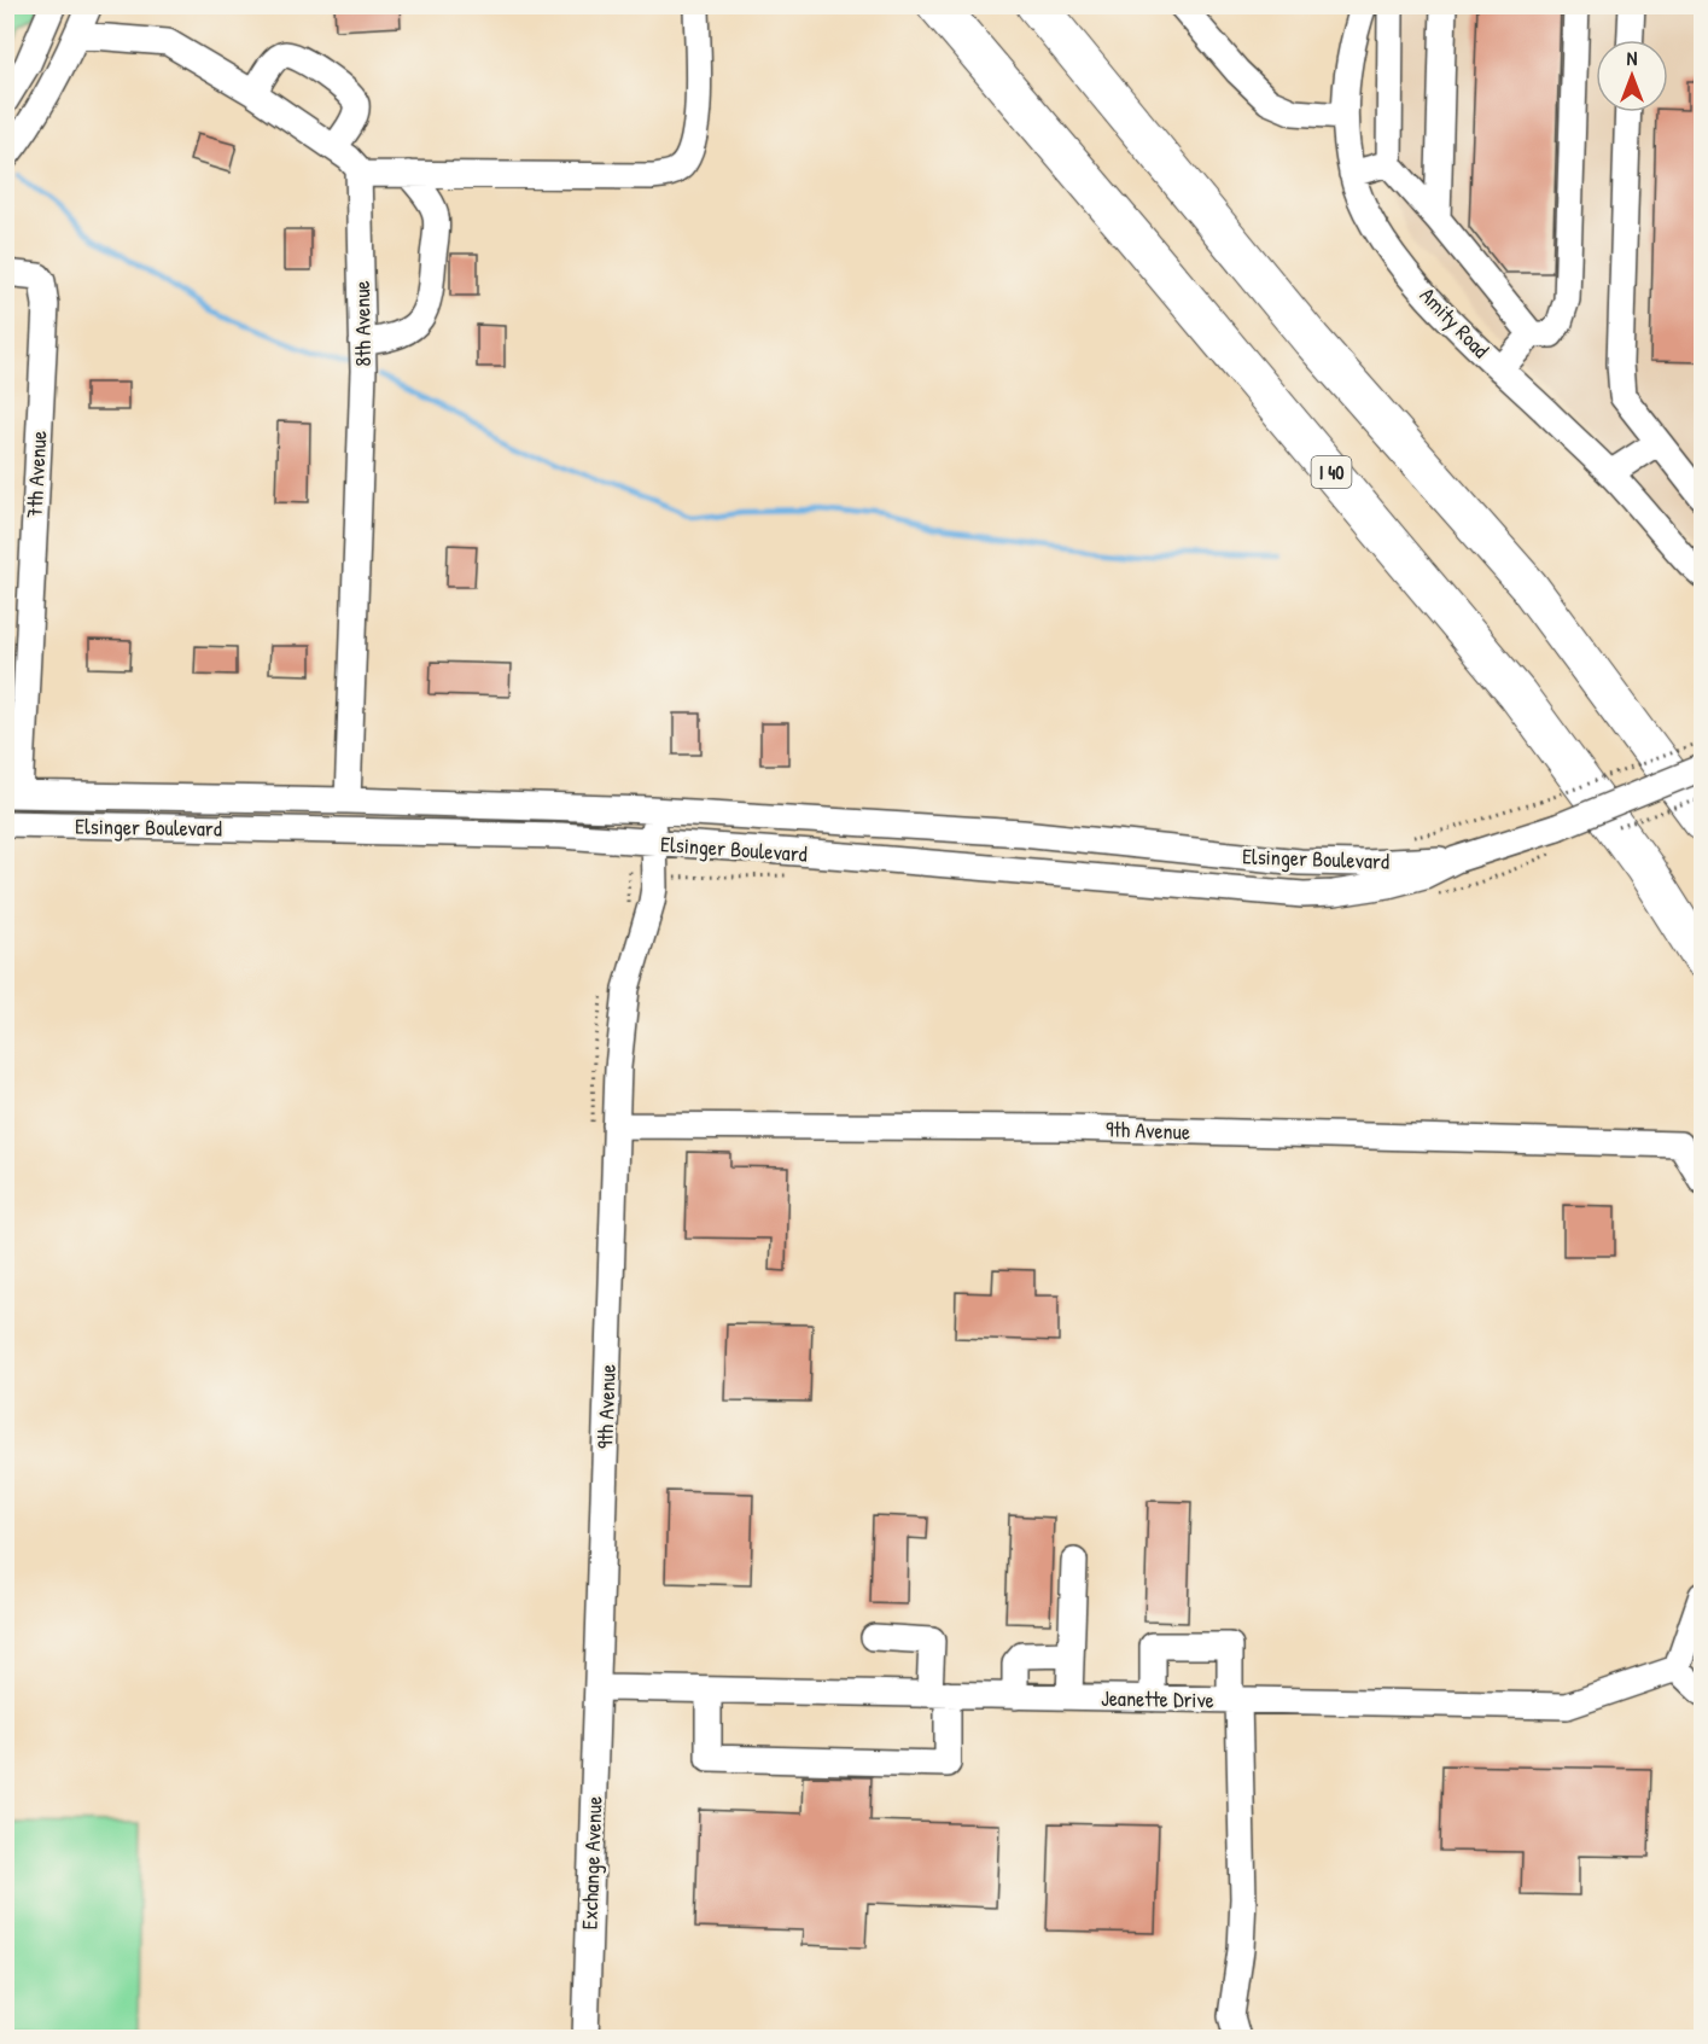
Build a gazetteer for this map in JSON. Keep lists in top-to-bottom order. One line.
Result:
{"streets":{"highway":["I 40"],"street":["Amity Road","8th Avenue","7th Avenue","Elsinger Boulevard","9th Avenue","Jeanette Drive","Exchange Avenue"]},"crossings":[["8th Avenue","Elsinger Boulevard"],["7th Avenue","Elsinger Boulevard"],["Elsinger Boulevard","9th Avenue"],["9th Avenue","Jeanette Drive"],["9th Avenue","Exchange Avenue"],["Jeanette Drive","Exchange Avenue"]],"north":"top"}
